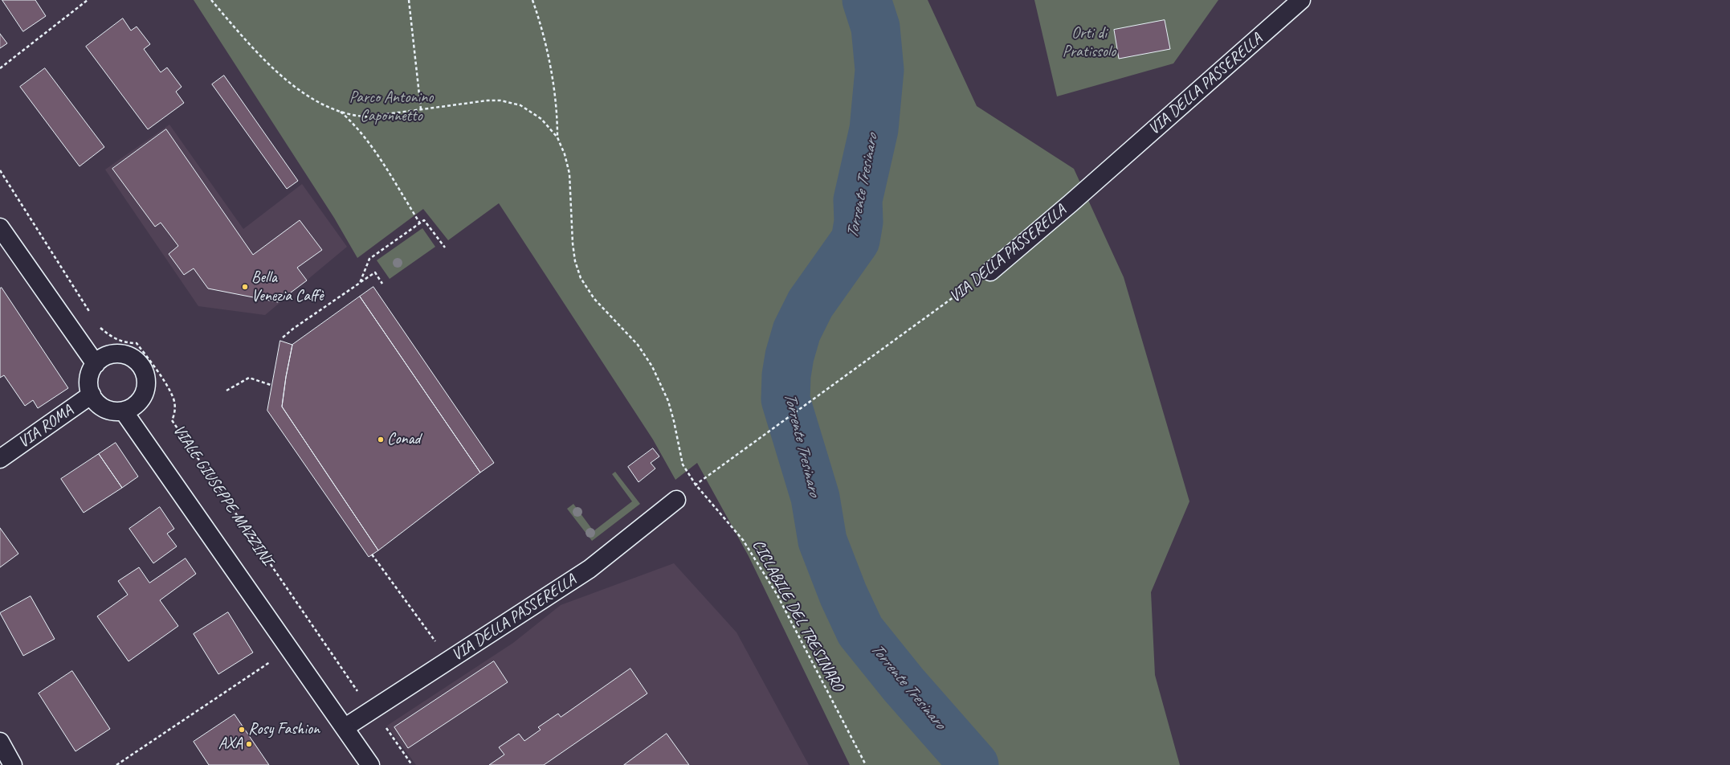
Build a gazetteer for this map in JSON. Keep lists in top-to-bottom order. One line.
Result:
{"streets":{"street":["VIA DELLA PASSERELLA","VIA ROMA","VIALE GIUSEPPE MAZZINI"],"path":["CICLABILE DEL TRESINARO"]},"crossings":[["VIA DELLA PASSERELLA","VIALE GIUSEPPE MAZZINI"],["VIA DELLA PASSERELLA","CICLABILE DEL TRESINARO"],["VIA ROMA","VIALE GIUSEPPE MAZZINI"]],"water":["Torrente Tresinaro"],"parks":["Orti di Pratissolo","Parco Antonino Caponnetto"],"places":["Bella Venezia Caffè","Conad","Rosy Fashion","AXA"]}
